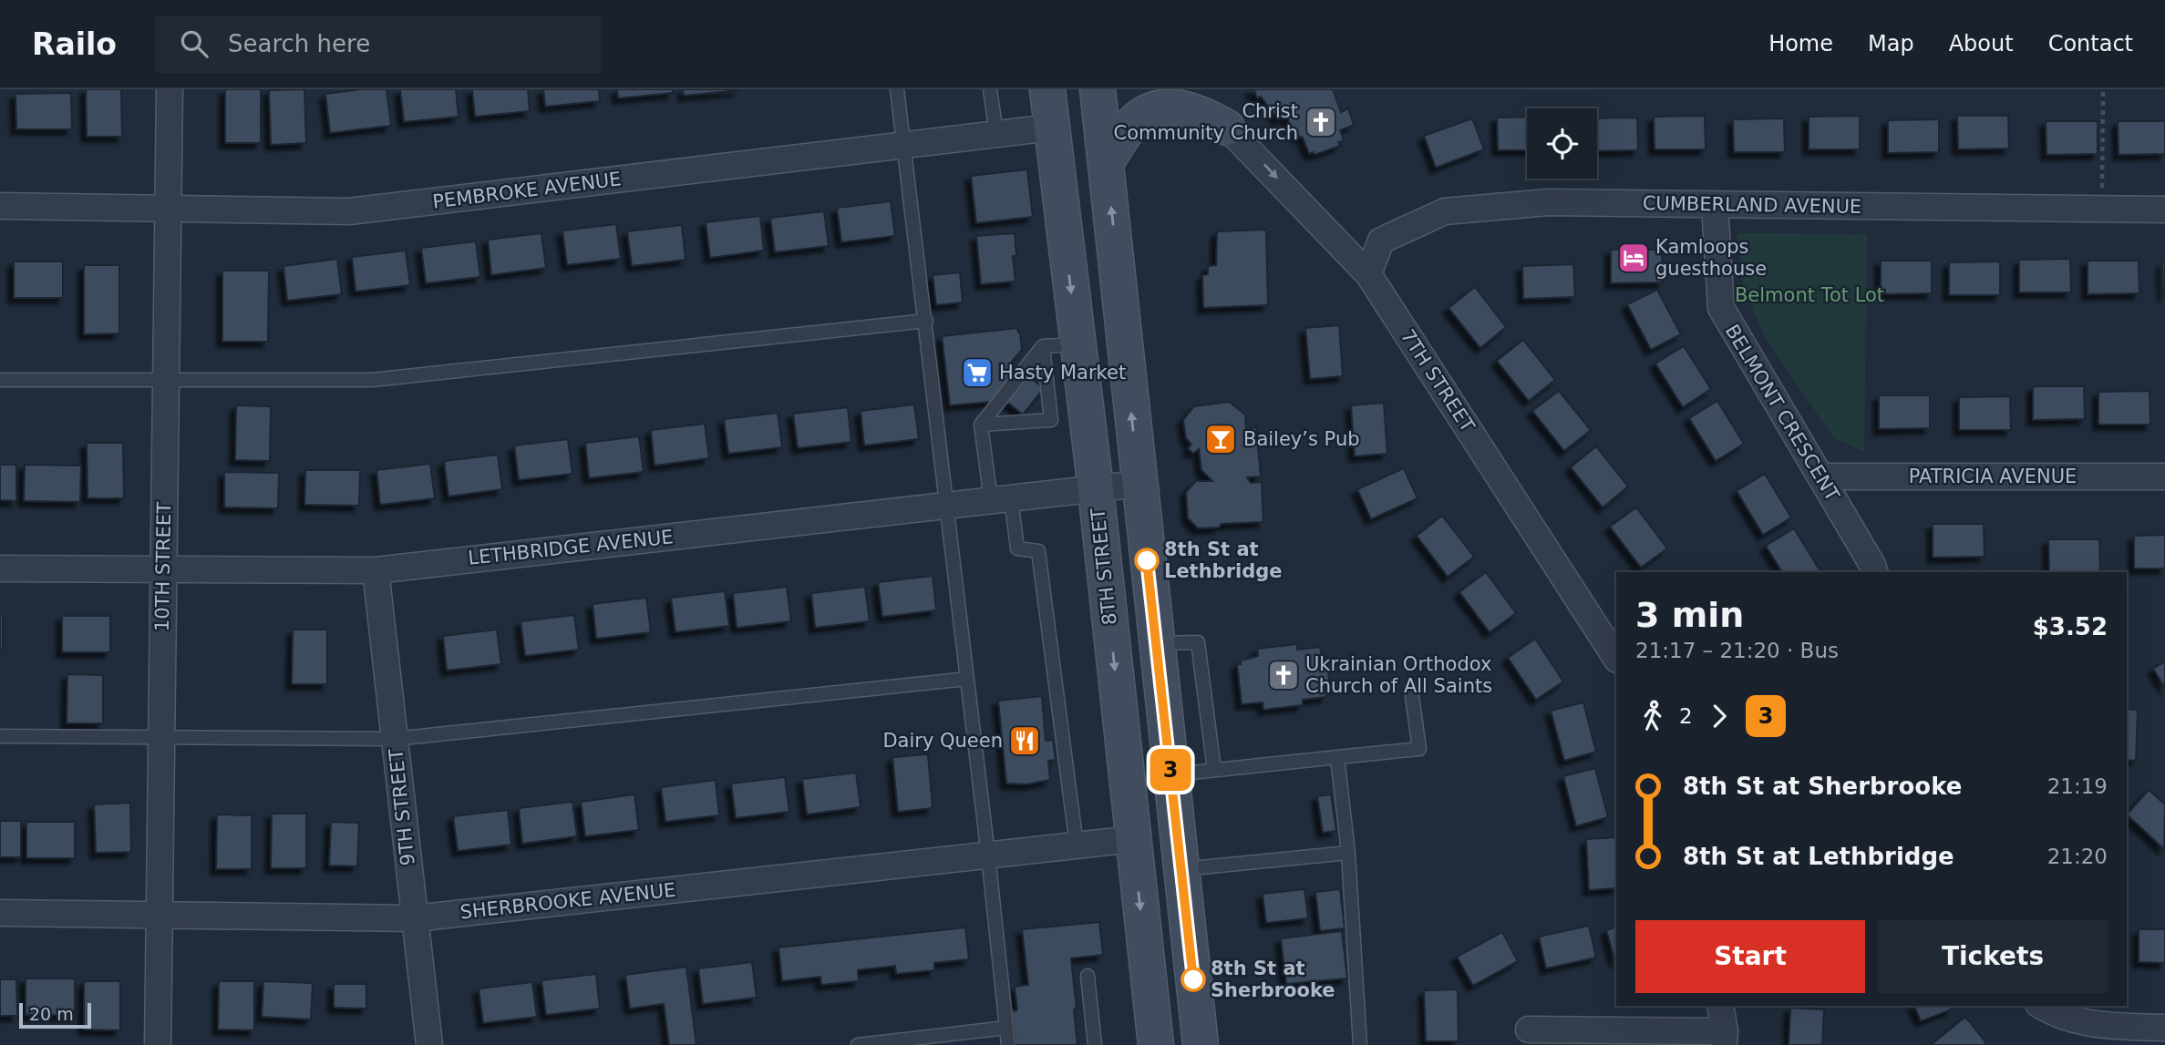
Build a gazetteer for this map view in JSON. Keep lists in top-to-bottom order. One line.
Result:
{"streets":{"main road":["8TH STREET"],"street":["PEMBROKE AVENUE","CUMBERLAND AVENUE","7TH STREET","BELMONT CRESCENT","PATRICIA AVENUE","LETHBRIDGE AVENUE","10TH STREET","9TH STREET","SHERBROOKE AVENUE"]},"crossings":[["PEMBROKE AVENUE","10TH STREET"],["PEMBROKE AVENUE","8TH STREET"],["CUMBERLAND AVENUE","7TH STREET"],["CUMBERLAND AVENUE","BELMONT CRESCENT"],["BELMONT CRESCENT","PATRICIA AVENUE"],["LETHBRIDGE AVENUE","10TH STREET"],["LETHBRIDGE AVENUE","8TH STREET"],["LETHBRIDGE AVENUE","9TH STREET"],["10TH STREET","SHERBROOKE AVENUE"],["8TH STREET","SHERBROOKE AVENUE"],["9TH STREET","SHERBROOKE AVENUE"]],"parks":["Belmont Tot Lot"],"places":{"church":["Christ Community Church","Ukrainian Orthodox Church of All Saints"],"hotel":["Kamloops guesthouse"],"supermarket":["Hasty Market"],"bar":["Bailey’s Pub"],"other":["8th St at Lethbridge","8th St at Sherbrooke"],"restaurant":["Dairy Queen"]},"lines":["bus line 3"],"scale_bar":"20 m","page":{"header":"Railo","search":"Search here","nav":["Home","Map","About","Contact"],"on_map":"3","heading":["3 min","21:17 – 21:20 · Bus","$3.52"],"legs":["2","3"],"list":[{"name":"8th St at Sherbrooke","value":"21:19"},{"name":"8th St at Lethbridge","value":"21:20"}],"buttons":["Start","Tickets"],"scale":"20 m"}}
